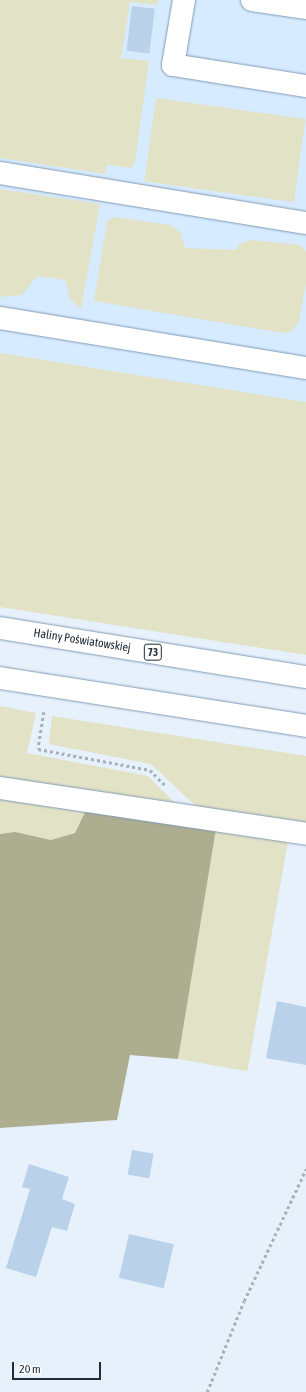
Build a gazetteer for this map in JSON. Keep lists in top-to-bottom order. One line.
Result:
{"streets":{"main road":["Haliny Poświatowskiej","73"]},"scale_bar":"20 m"}
